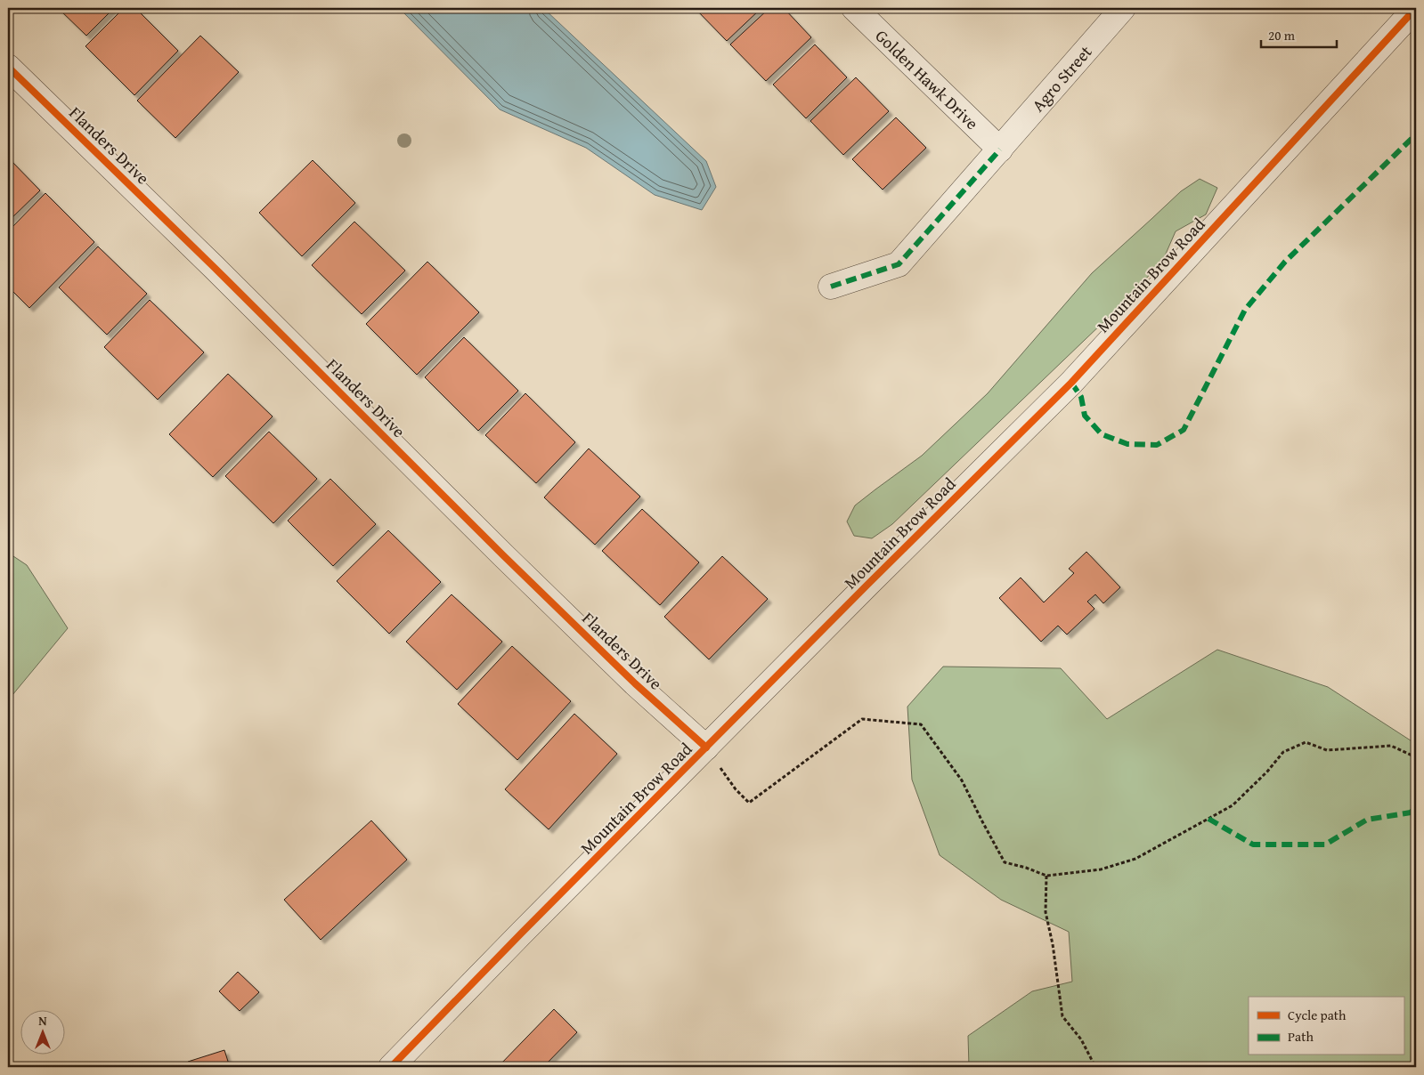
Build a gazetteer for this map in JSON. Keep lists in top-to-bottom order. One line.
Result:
{"streets":{"street":["Agro Street","Golden Hawk Drive","Flanders Drive","Mountain Brow Road"]},"crossings":[["Agro Street","Golden Hawk Drive"],["Flanders Drive","Mountain Brow Road"]],"legend":["Cycle path","Path"],"scale_bar":"20 m","north":"top"}
